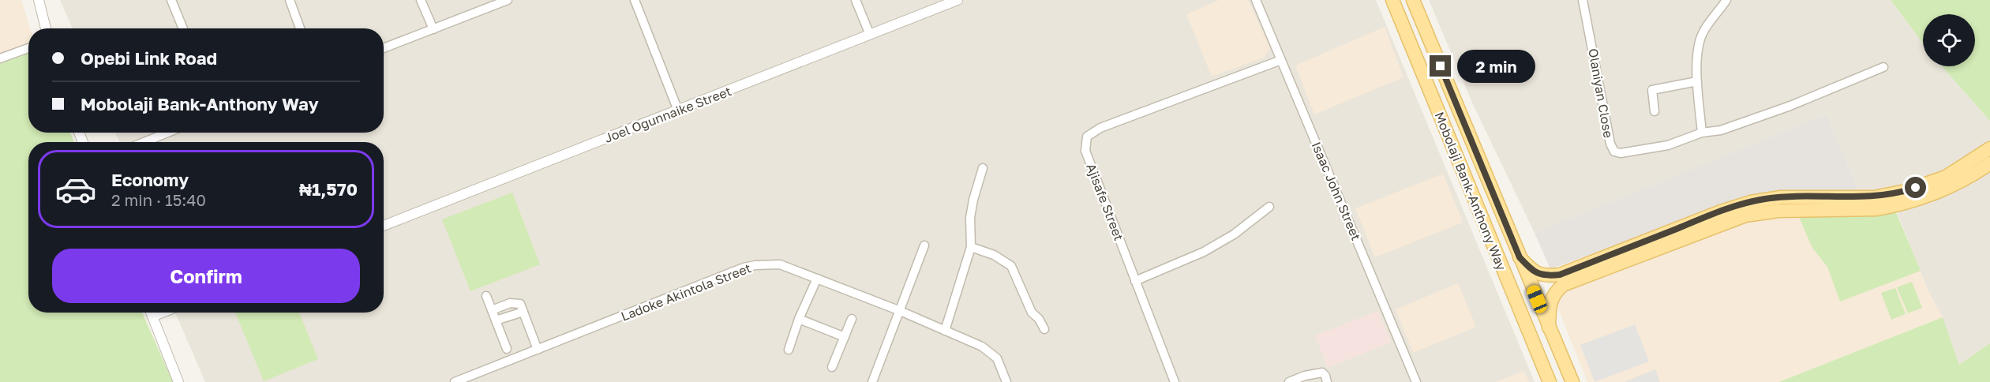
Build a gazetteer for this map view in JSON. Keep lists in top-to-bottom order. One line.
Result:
{"streets":{"main road":["Mobolaji Bank-Anthony Way"],"street":["Olaniyan Close","Joel Ogunnaike Street","Isaac John Street","Ajisafe Street","Ladoke Akintola Street"]},"crossings":[["Isaac John Street","Ajisafe Street"]],"page":{"banner":["Opebi Link Road","Mobolaji Bank-Anthony Way"],"bubble":"2 min","list":[{"name":"Economy","note":"2 min · 15:40","value":"₦1,570"}],"buttons":"Confirm"}}
